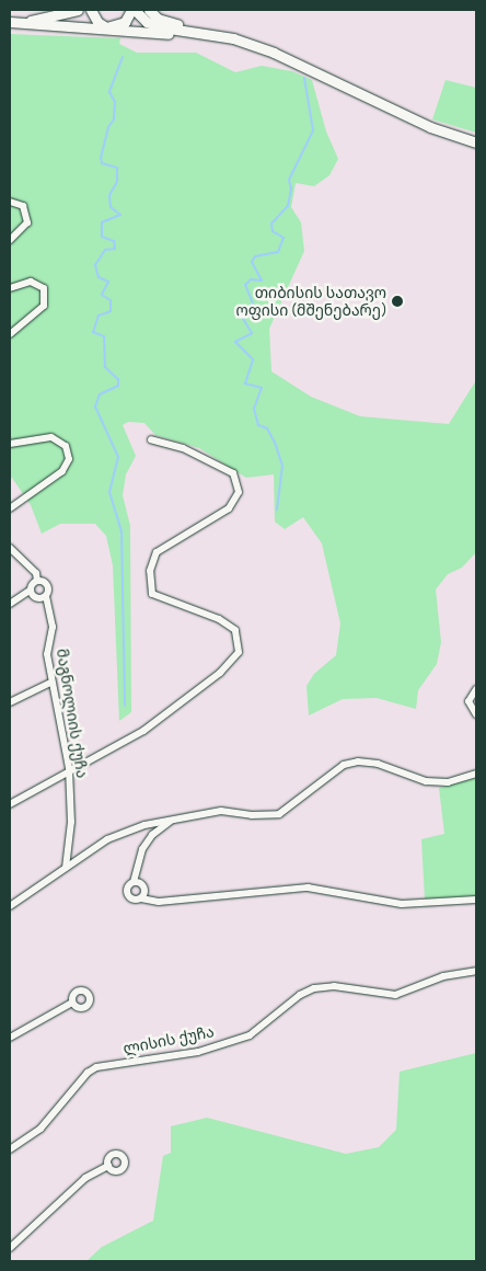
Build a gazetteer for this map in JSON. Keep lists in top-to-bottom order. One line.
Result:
{"streets":{"street":["მაგნოლიის ქუჩა","ლისის ქუჩა"]},"places":["თიბისის სათავო ოფისი (მშენებარე)"]}
